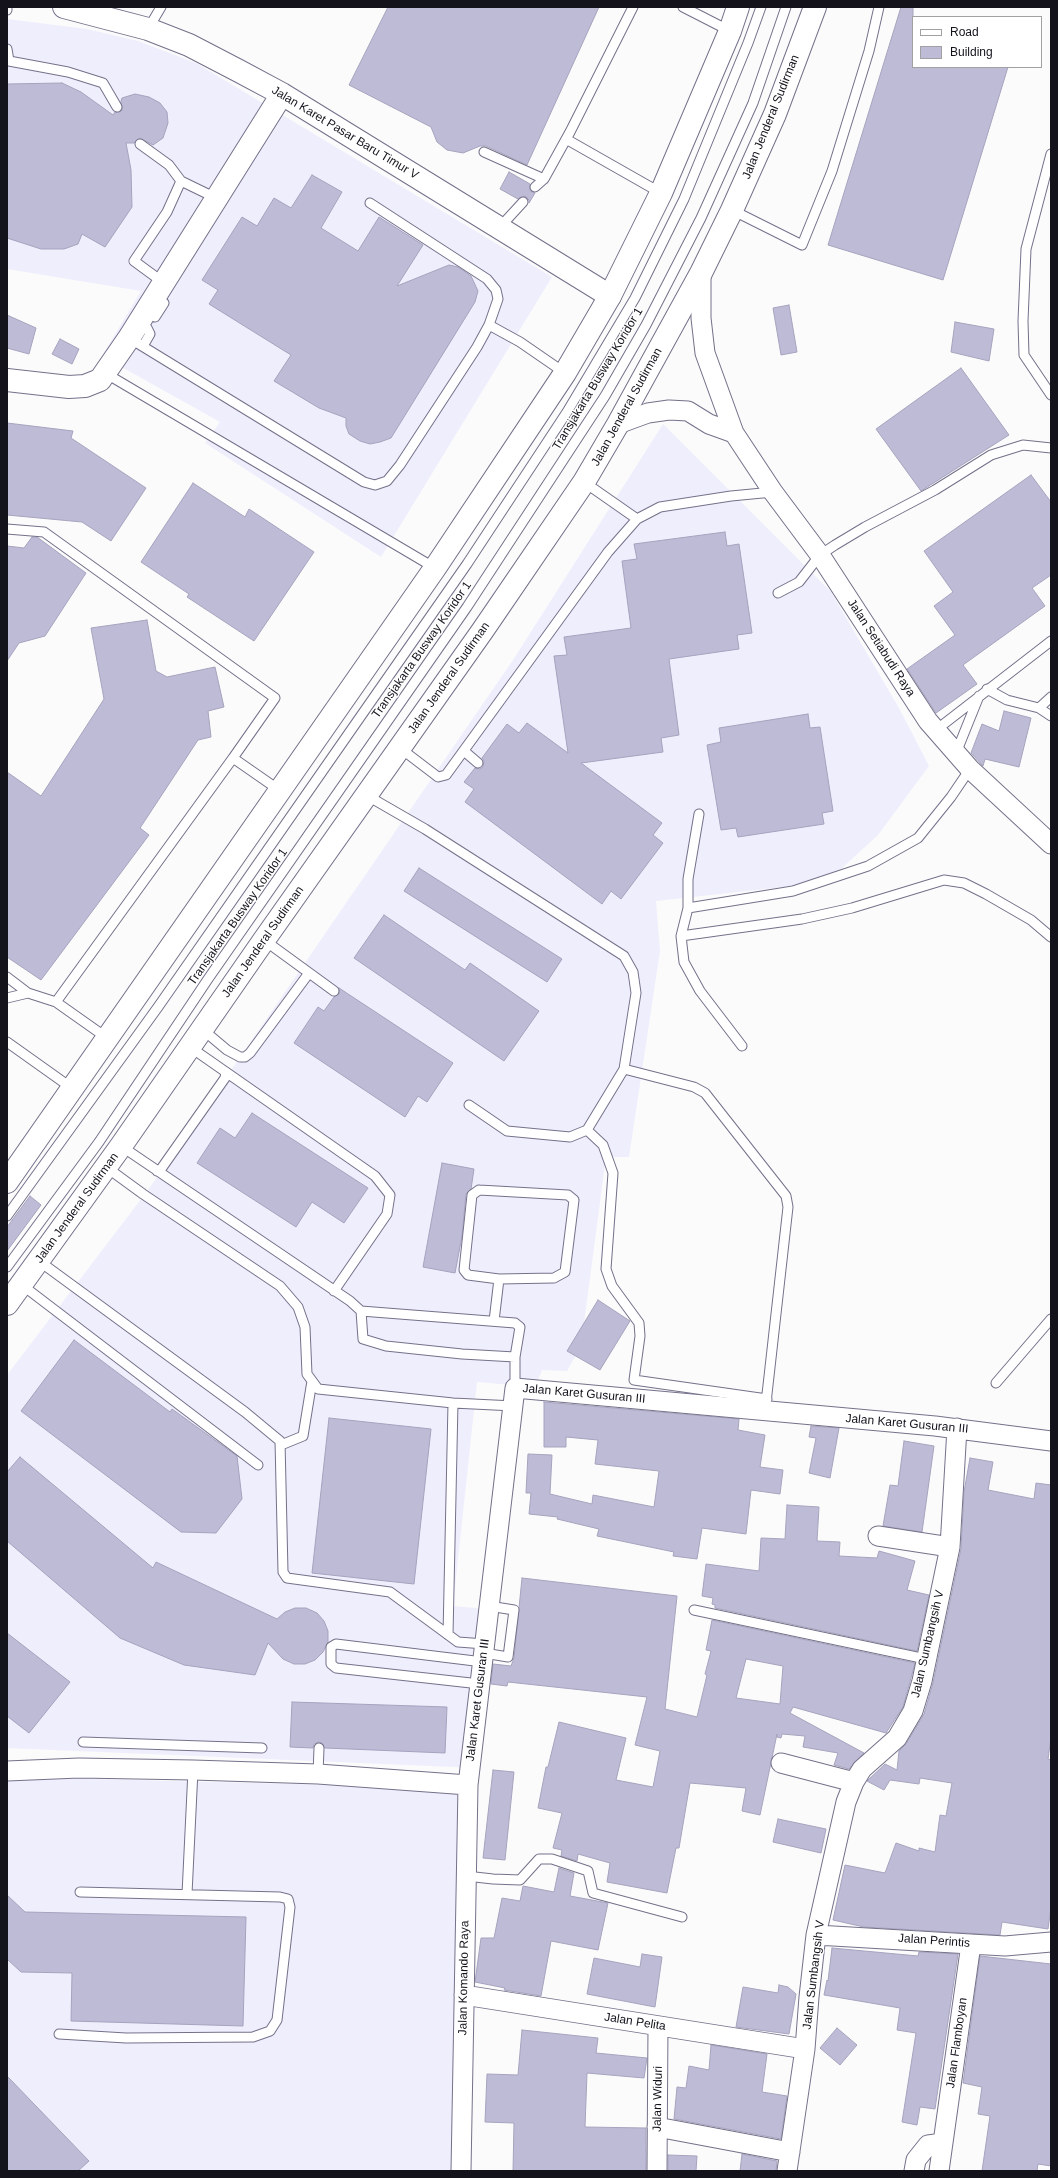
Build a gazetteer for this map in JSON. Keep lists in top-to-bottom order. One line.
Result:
{"streets":{"main road":["Jalan Jenderal Sudirman","Jalan Karet Pasar Baru Timur V"],"street":["Jalan Setiabudi Raya","Jalan Karet Gusuran III","Jalan Sumbangsih V","Jalan Perintis","Jalan Komando Raya","Jalan Pelita","Jalan Flamboyan","Jalan Widuri"],"lane":["Transjakarta Busway Koridor 1"]},"crossings":[["Jalan Jenderal Sudirman","Jalan Setiabudi Raya"],["Jalan Karet Gusuran III","Jalan Sumbangsih V"],["Jalan Karet Gusuran III","Jalan Komando Raya"],["Jalan Sumbangsih V","Jalan Perintis"],["Jalan Sumbangsih V","Jalan Pelita"],["Jalan Perintis","Jalan Flamboyan"],["Jalan Komando Raya","Jalan Pelita"],["Jalan Pelita","Jalan Widuri"]],"legend":["Road","Building"]}
